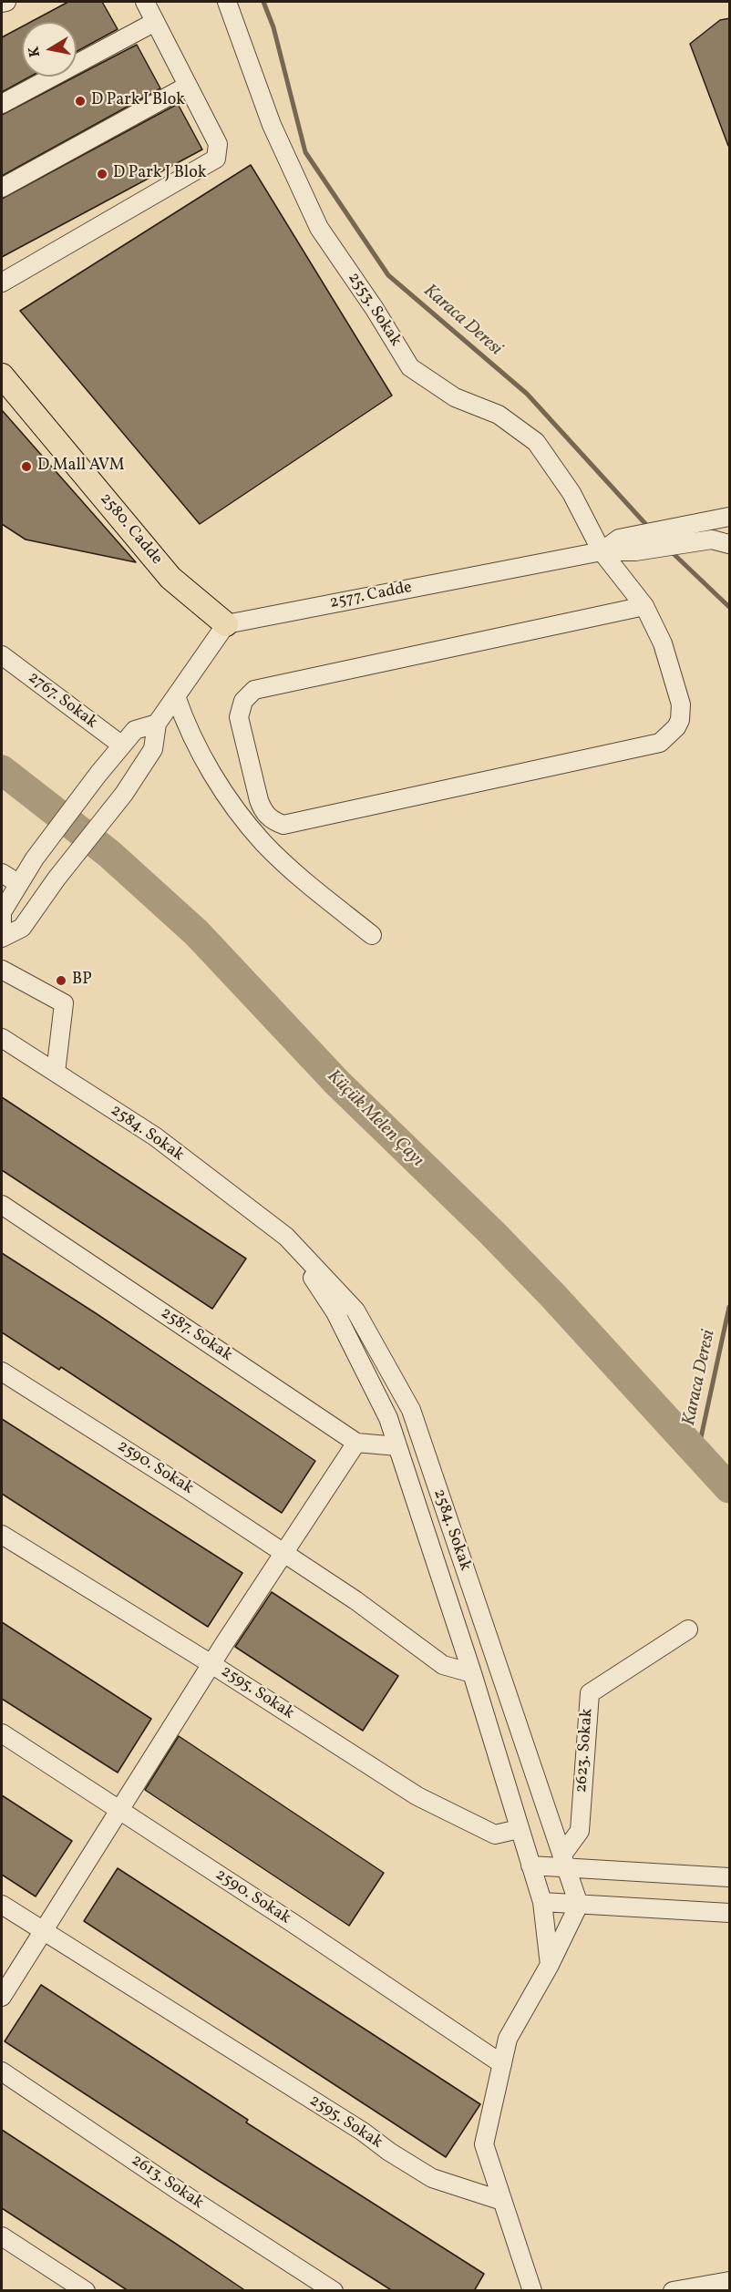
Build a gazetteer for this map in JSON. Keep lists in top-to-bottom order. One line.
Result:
{"streets":{"main road":["2580. Cadde"],"street":["2553. Sokak","2577. Cadde","2767. Sokak","2584. Sokak","2587. Sokak","2590. Sokak","2595. Sokak","2623. Sokak","2613. Sokak"]},"crossings":[["2553. Sokak","2577. Cadde"],["2580. Cadde","2577. Cadde"],["2584. Sokak","2587. Sokak"],["2584. Sokak","2590. Sokak"],["2584. Sokak","2595. Sokak"],["2584. Sokak","2623. Sokak"]],"water":["Karaca Deresi","Küçük Melen Çayı"],"places":["D Park I Blok","D Park J Blok","D Mall AVM","BP"],"north":"left"}
